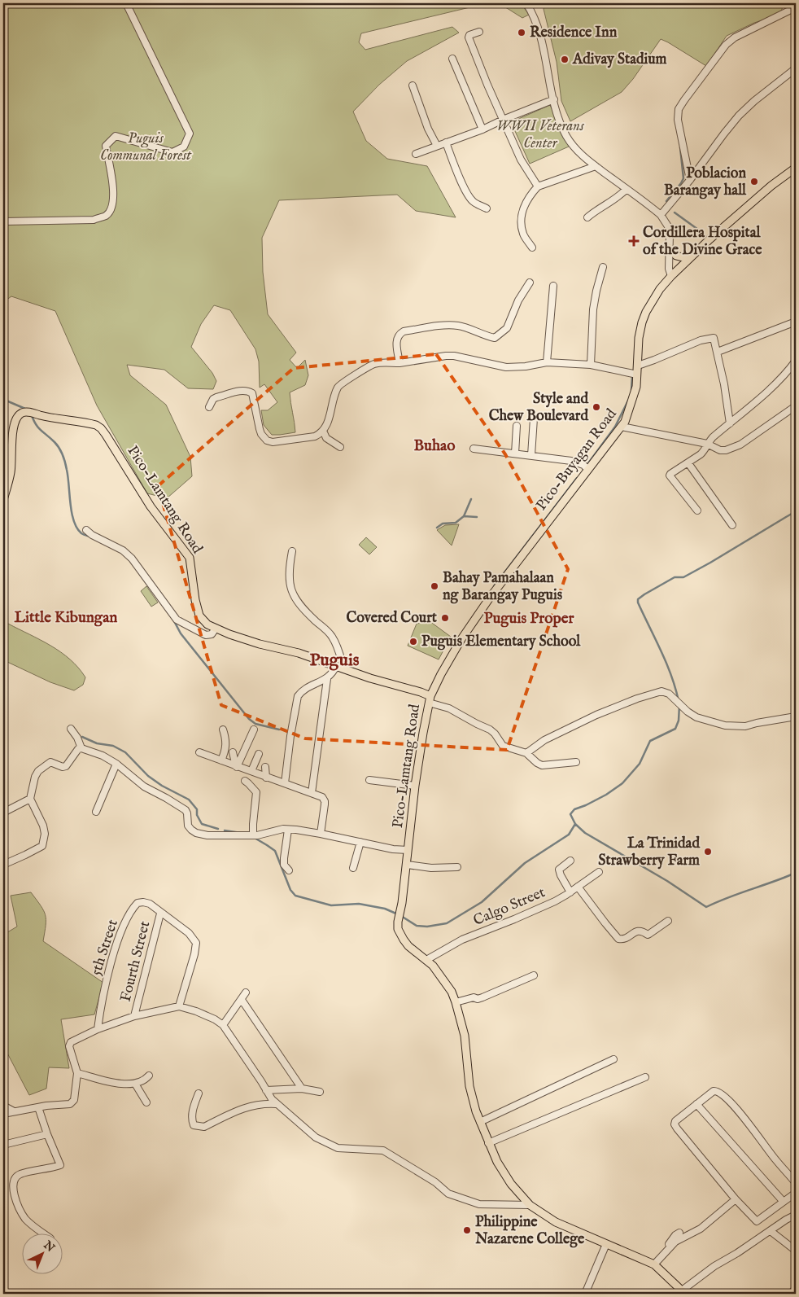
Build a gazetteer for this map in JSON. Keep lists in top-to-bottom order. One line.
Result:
{"streets":{"main road":["Pico-Buyagan Road","Pico-Lamtang Road"],"street":["Calgo Street","5th Street","Fourth Street"]},"crossings":[["Pico-Buyagan Road","Pico-Lamtang Road"],["Pico-Lamtang Road","Calgo Street"],["5th Street","Fourth Street"]],"districts":["Buhao","Little Kibungan","Puguis Proper","Puguis"],"parks":["WWII Veterans Center","Puguis Communal Forest"],"places":{"other":["Residence Inn","Adivay Stadium","Poblacion Barangay hall","Style and Chew Boulevard","Bahay Pamahalaan ng Barangay Puguis","Covered Court","Puguis Elementary School","La Trinidad Strawberry Farm","Philippine Nazarene College"],"health":["Cordillera Hospital of the Divine Grace"]},"north":"top right"}
